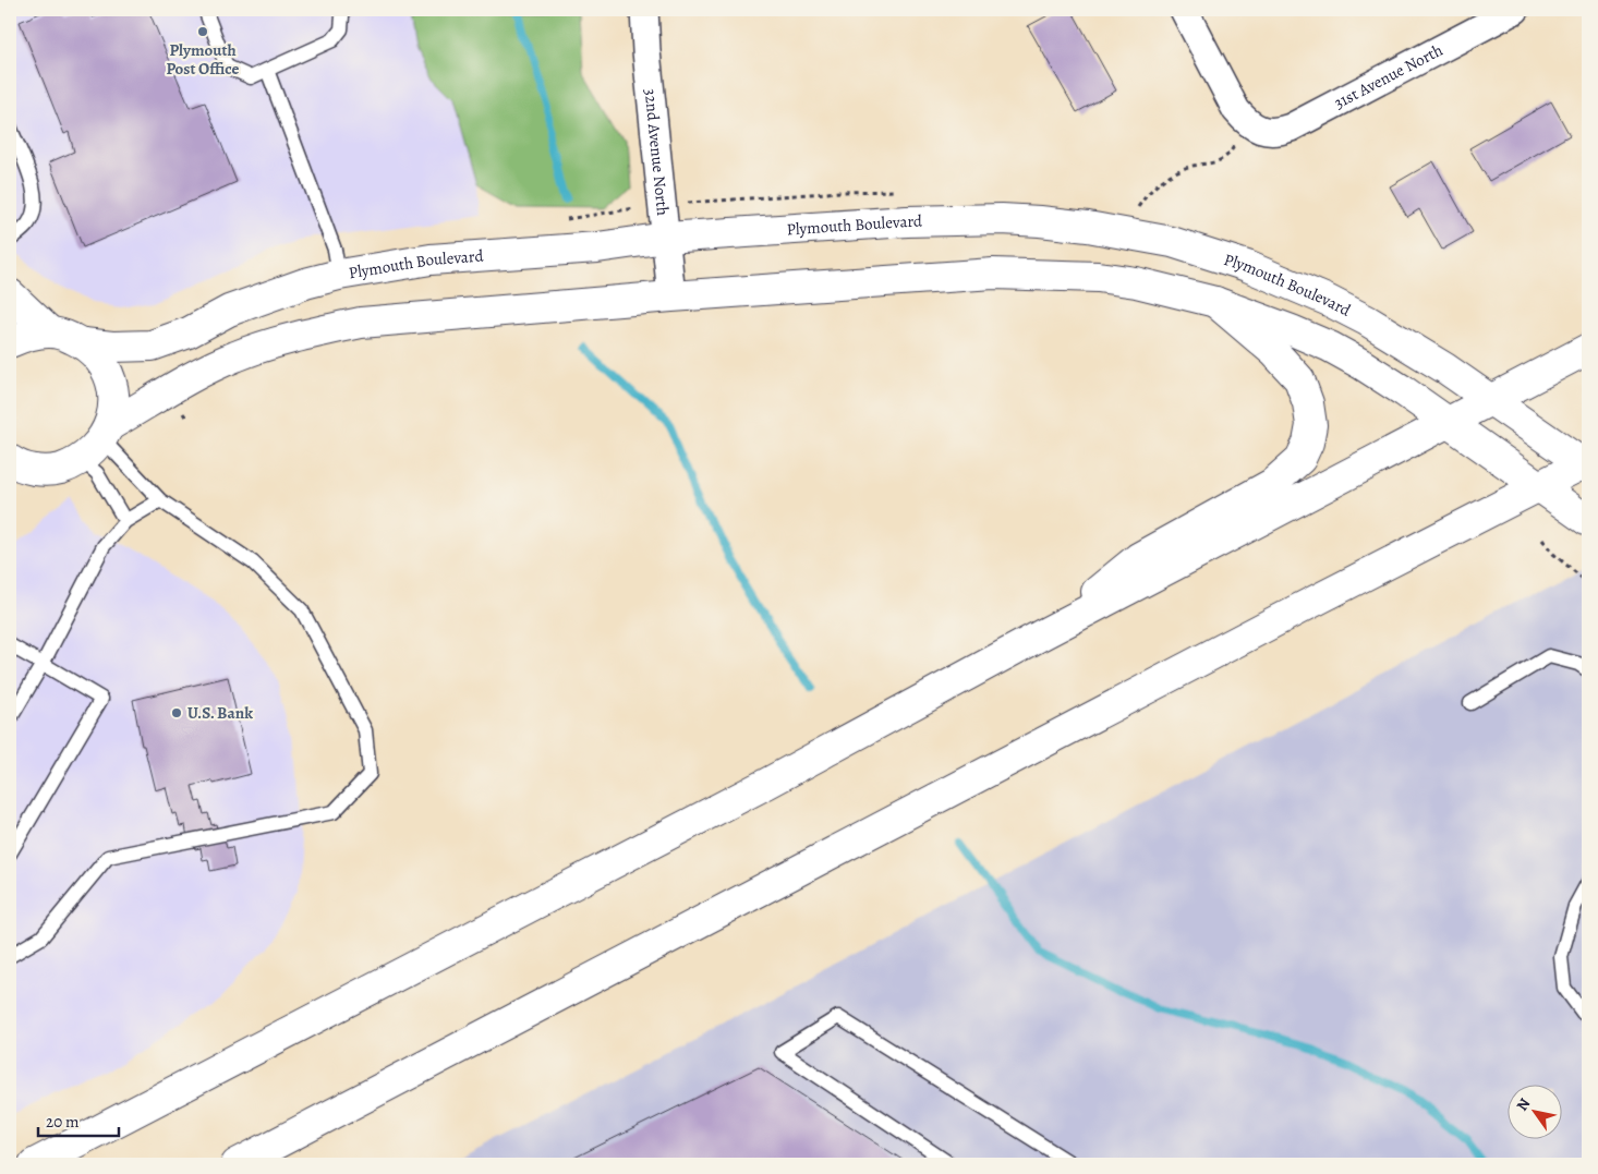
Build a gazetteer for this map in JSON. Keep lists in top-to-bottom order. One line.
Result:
{"streets":{"main road":["Plymouth Boulevard"],"street":["31st Avenue North","32nd Avenue North"]},"crossings":[["32nd Avenue North","Plymouth Boulevard"]],"places":["Plymouth Post Office","U.S. Bank"],"scale_bar":"20 m","north":"top left"}
